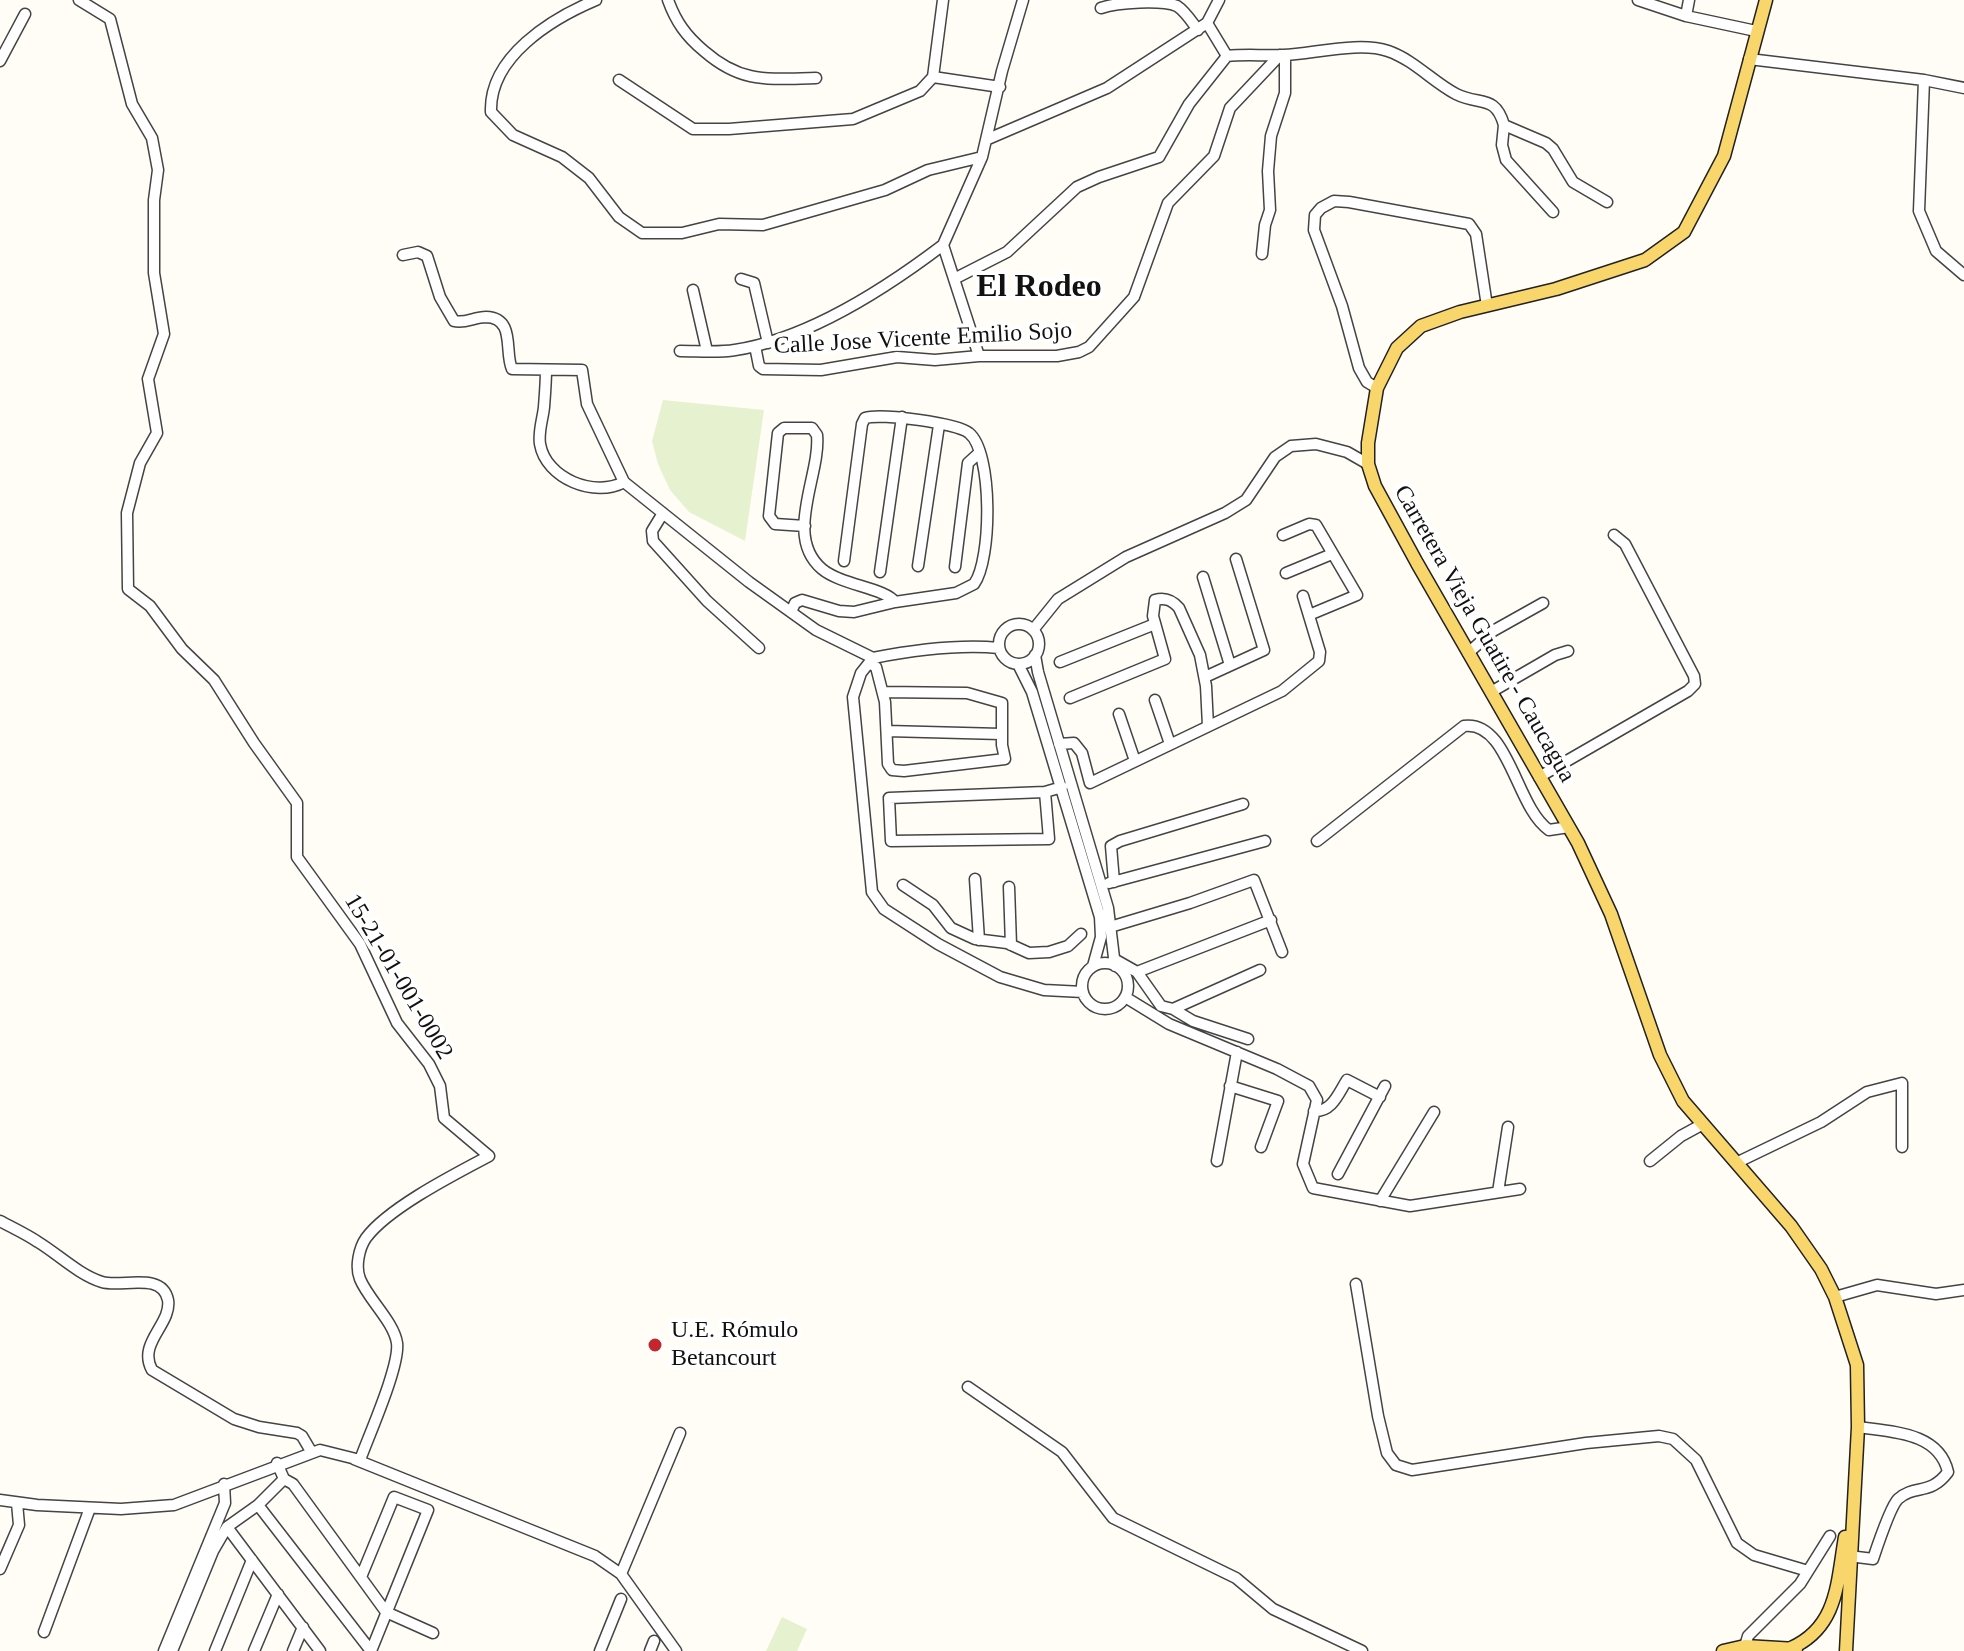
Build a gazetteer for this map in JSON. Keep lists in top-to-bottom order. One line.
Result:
{"streets":{"main road":["Carretera Vieja Guatire - Caucagua"],"street":["Calle Jose Vicente Emilio Sojo","15-21-01-001-0002"]},"districts":["El Rodeo"],"places":["U.E. Rómulo Betancourt"]}
